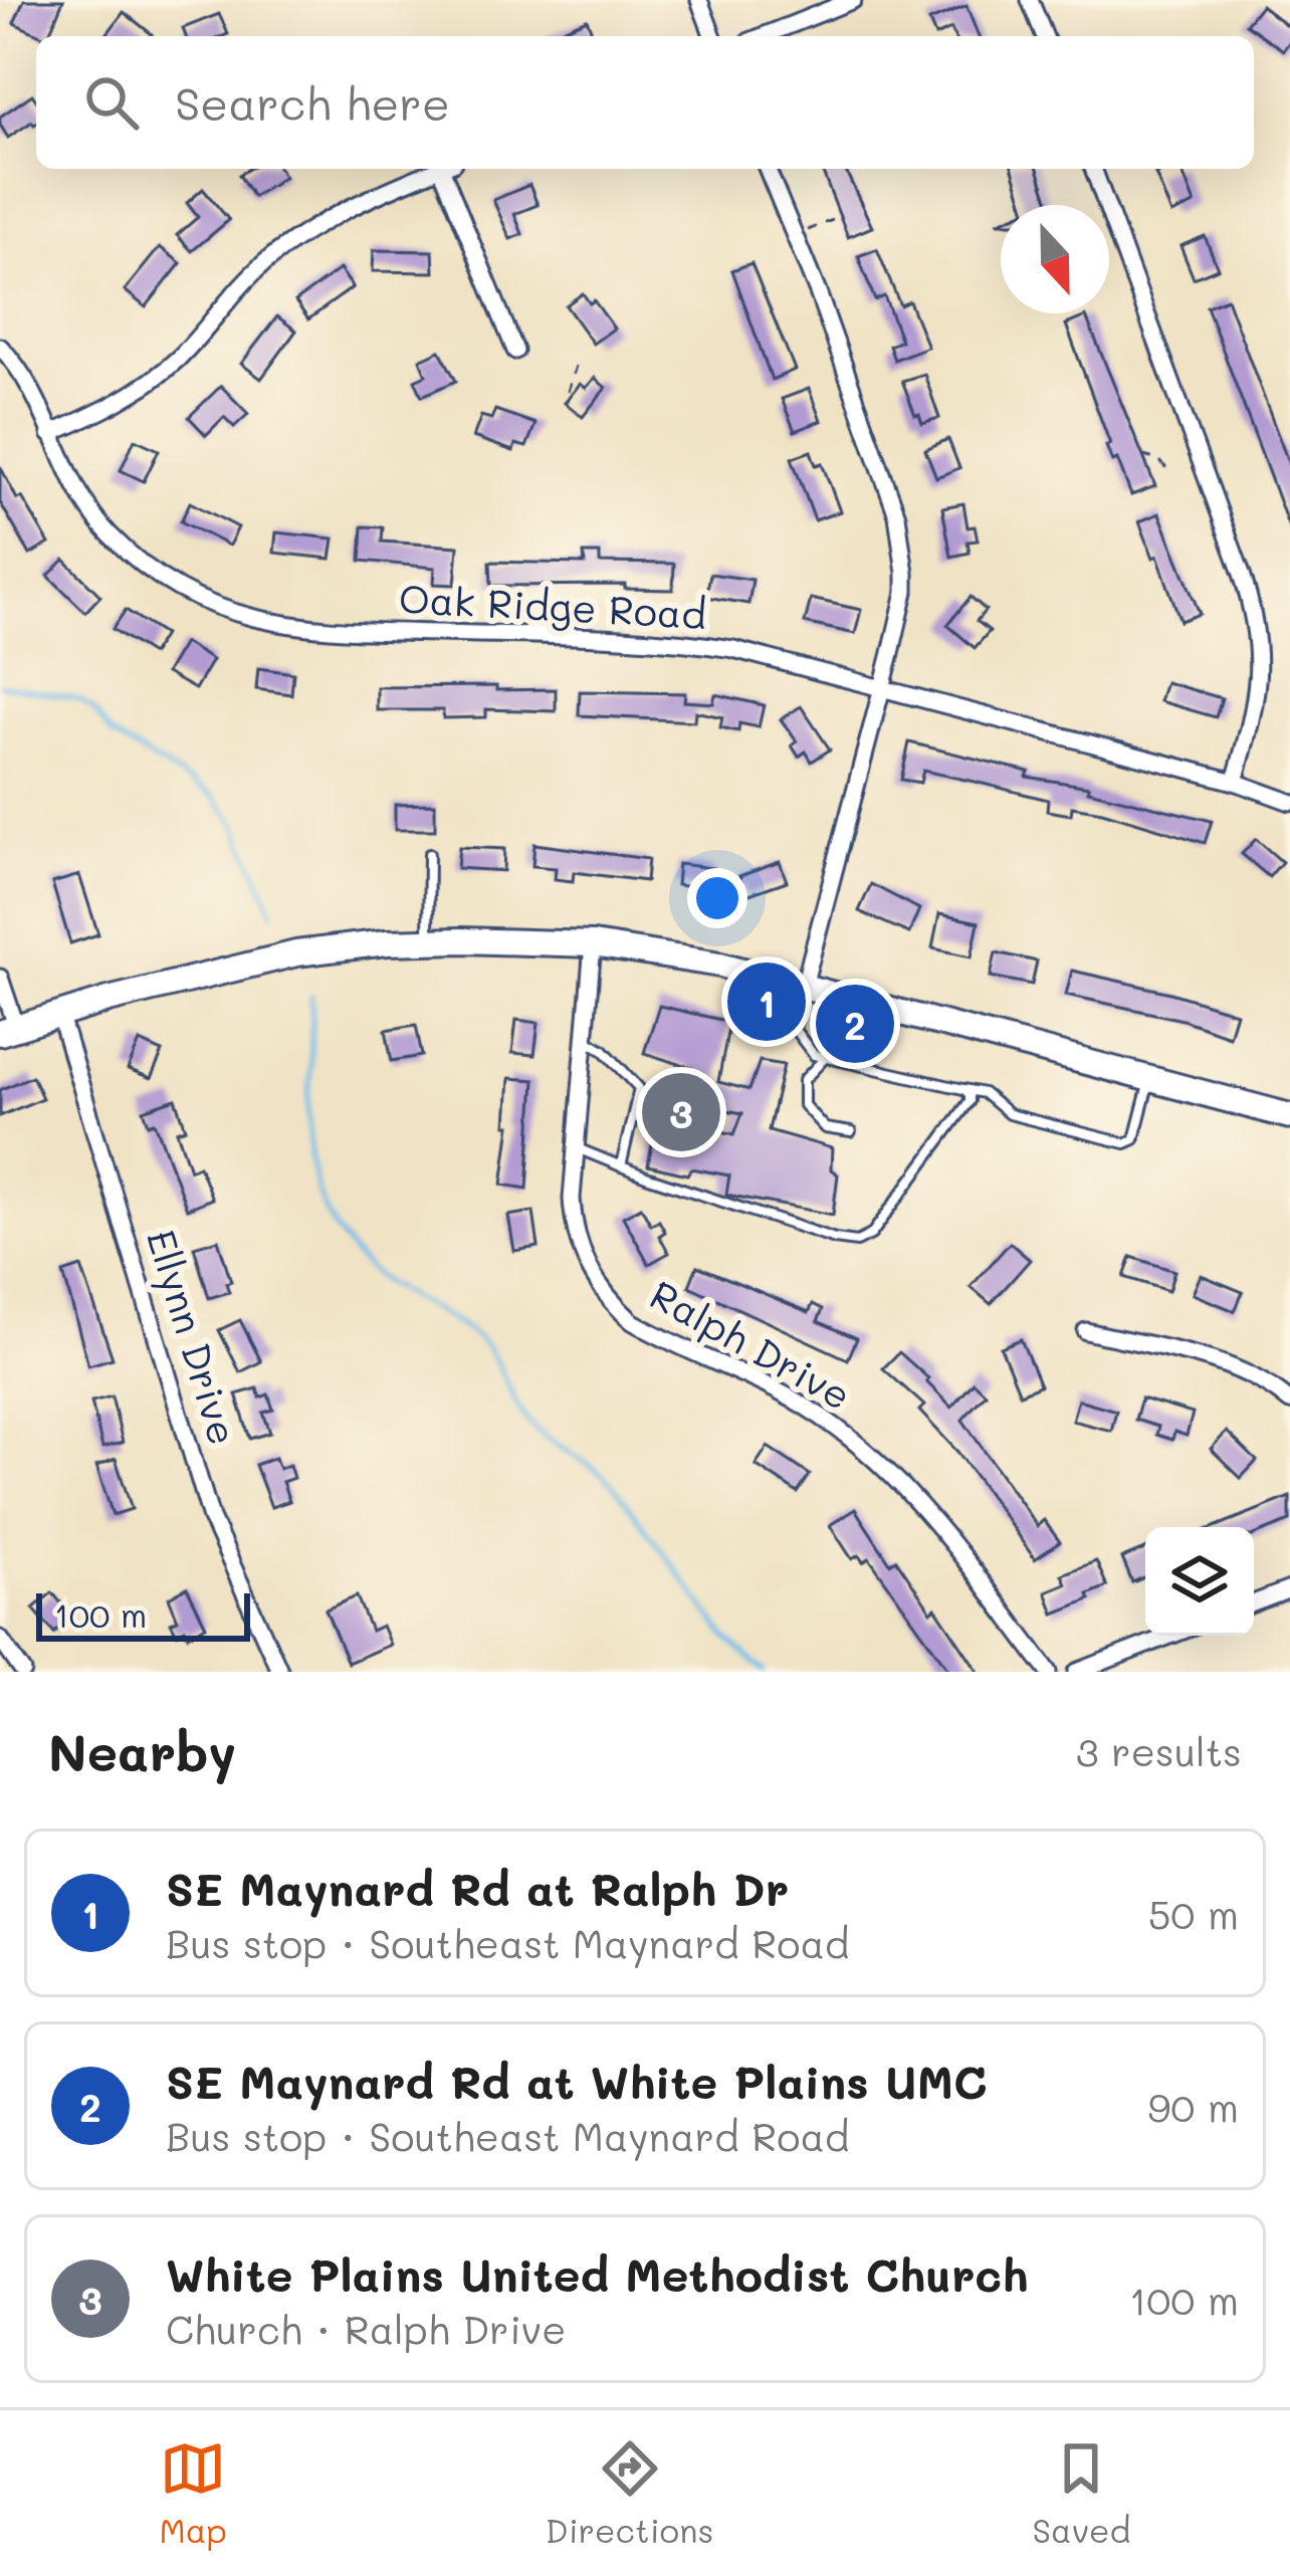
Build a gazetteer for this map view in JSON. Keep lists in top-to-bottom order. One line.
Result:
{"streets":{"street":["Oak Ridge Road","Ellynn Drive","Ralph Drive"]},"scale_bar":"100 m","north":"bottom","page":{"search":"Search here","pins":["1","2","3"],"scale":"100 m","heading":["Nearby","3 results"],"list":[{"mark":"1","name":"SE Maynard Rd at Ralph Dr","note":"Bus stop · Southeast Maynard Road","value":"50 m"},{"mark":"2","name":"SE Maynard Rd at White Plains UMC","note":"Bus stop · Southeast Maynard Road","value":"90 m"},{"mark":"3","name":"White Plains United Methodist Church","note":"Church · Ralph Drive","value":"100 m"}],"nav":["Map","Directions","Saved"]}}
